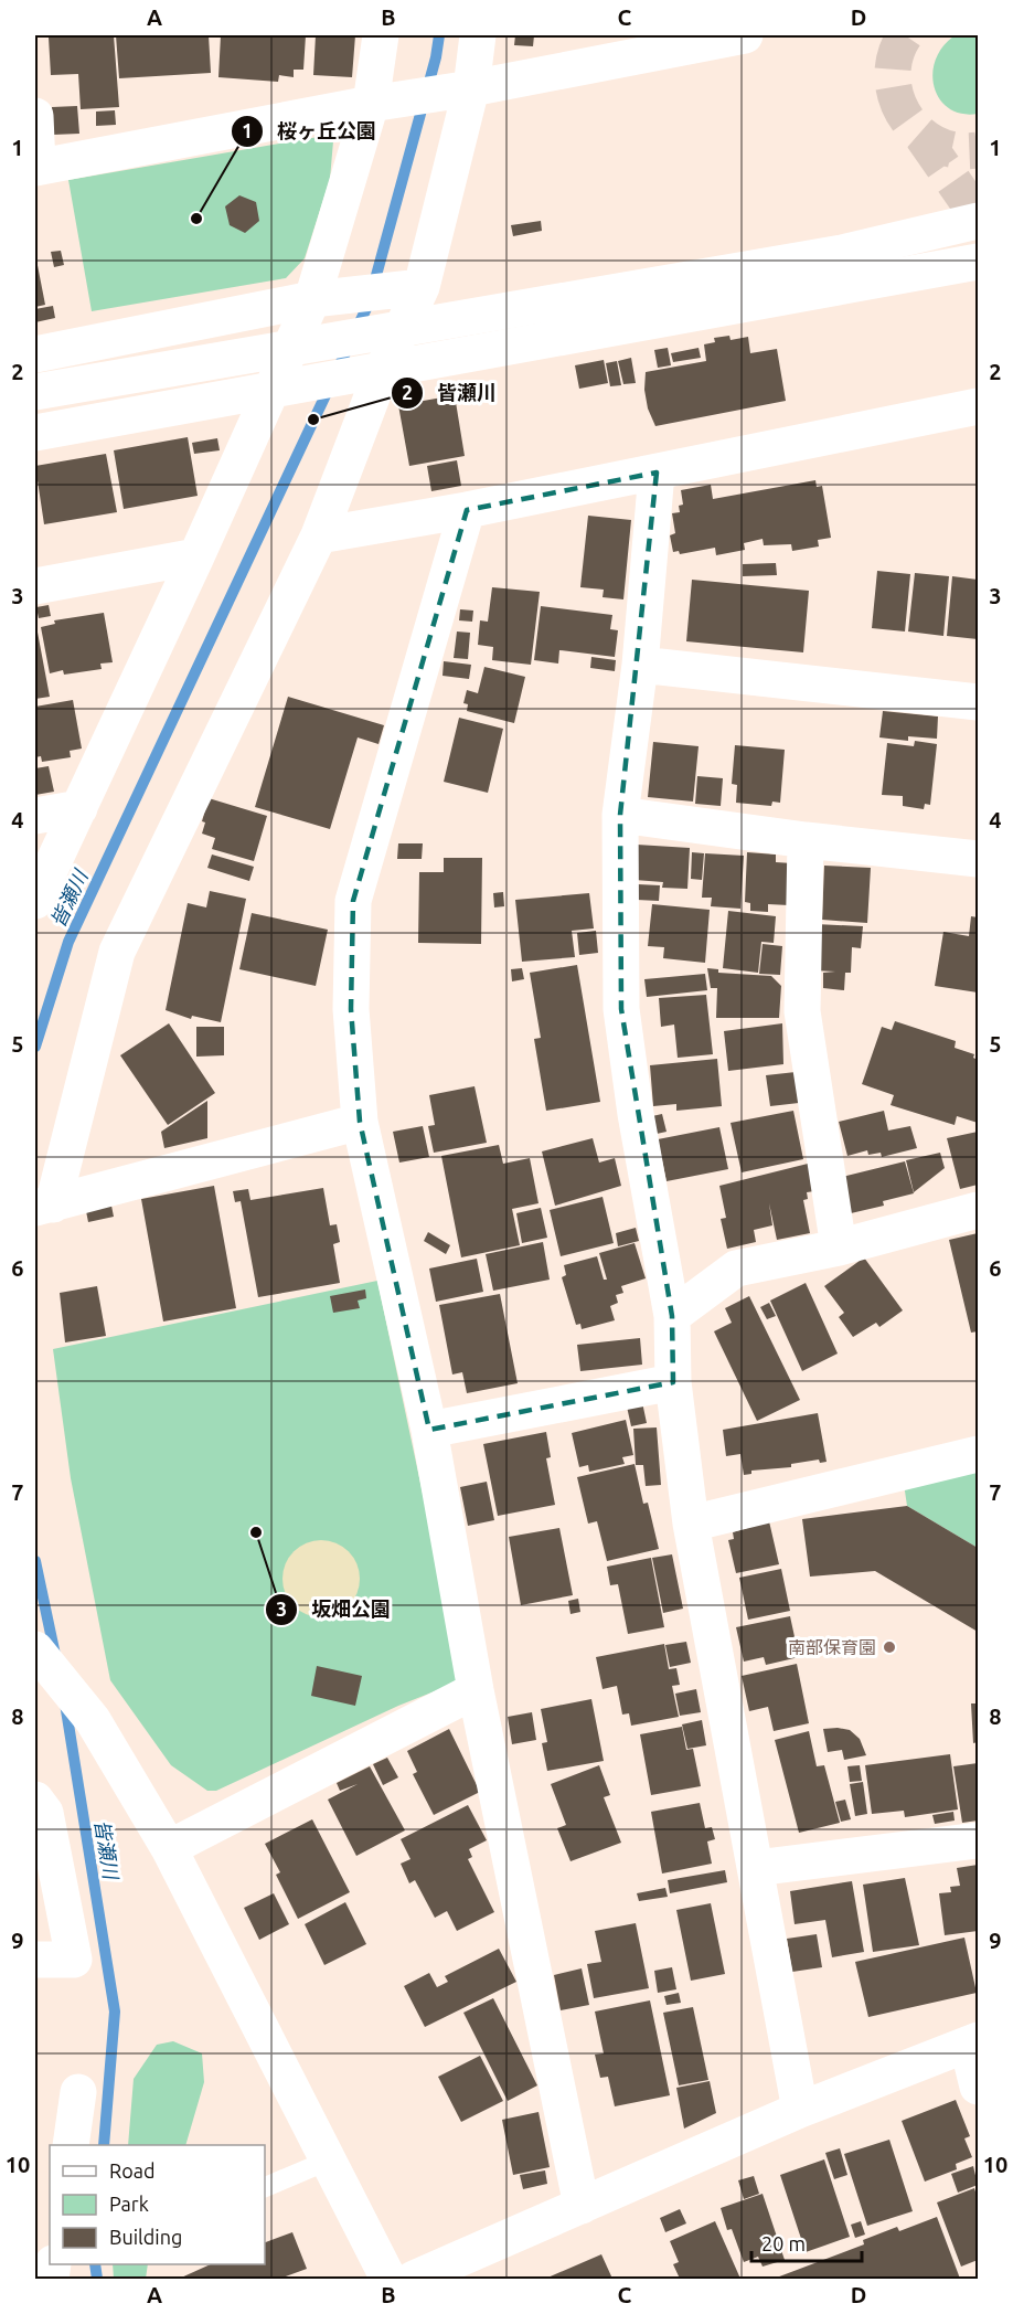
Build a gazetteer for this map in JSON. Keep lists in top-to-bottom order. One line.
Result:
{"water":["皆瀬川"],"places":["桜ヶ丘公園","皆瀬川","坂畑公園","南部保育園"],"legend":["Road","Park","Building"],"scale_bar":"20 m","grid":{"columns":["A","B","C","D"],"rows":["1","2","3","4","5","6","7","8","9","10"]}}
